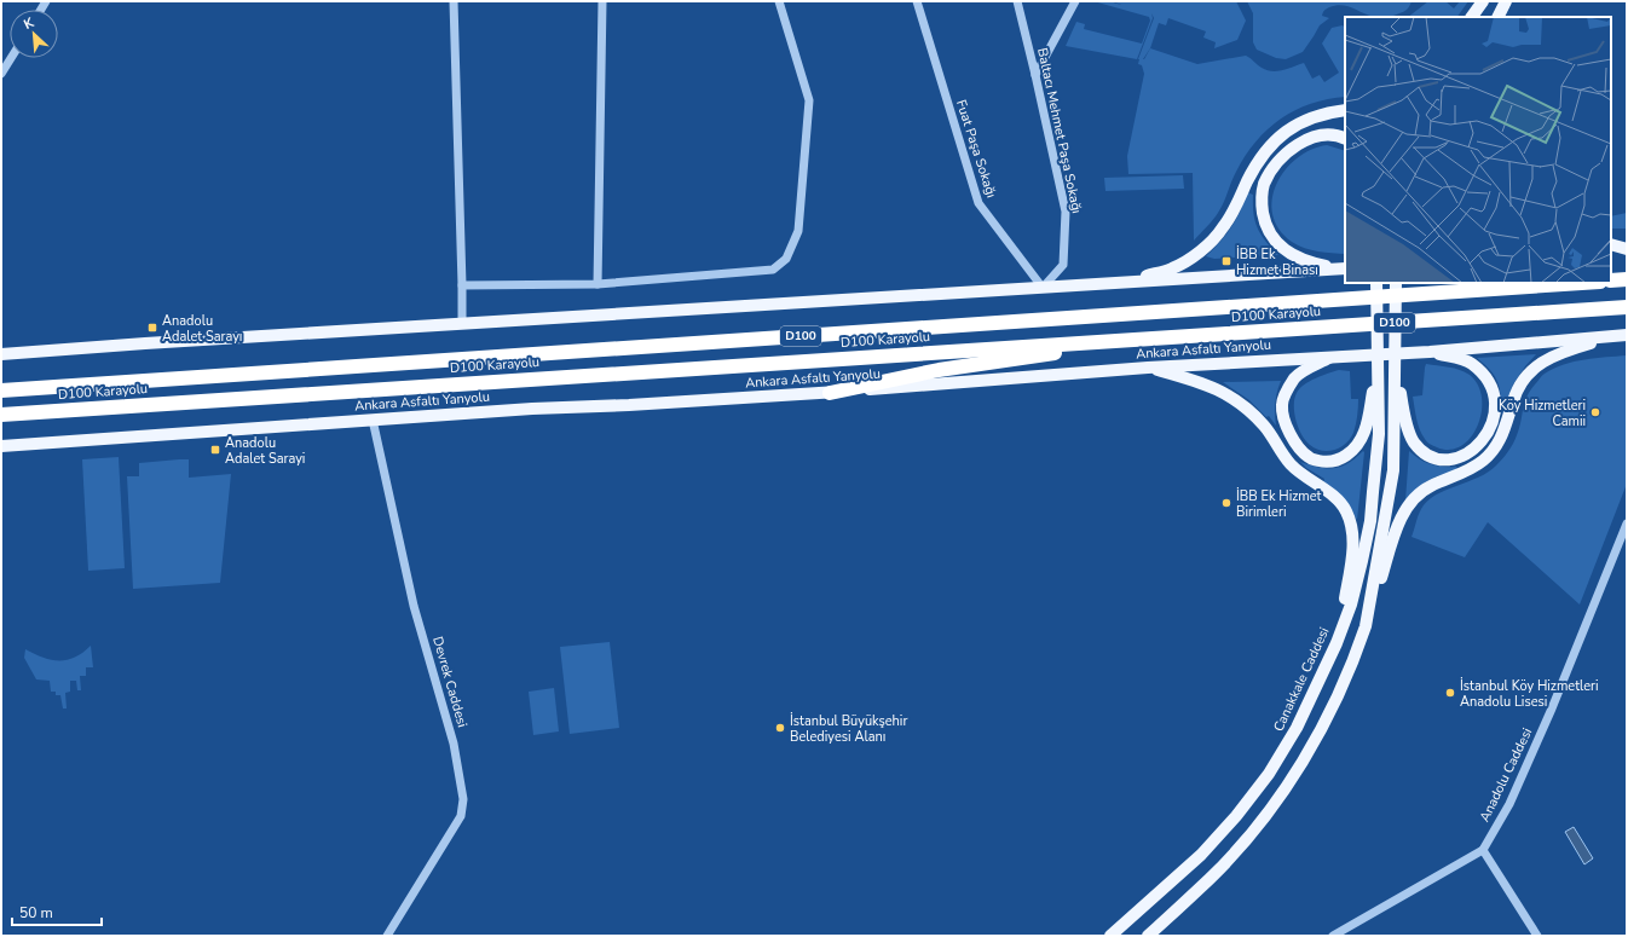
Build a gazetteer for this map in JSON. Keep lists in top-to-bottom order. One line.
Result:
{"streets":{"highway":["D100 Karayolu","D100"],"main road":["Ankara Asfaltı Yanyolu","Canakkale Caddesi"],"street":["Baltacı Mehmet Paşa Sokağı","Fuat Paşa Sokağı","Devrek Caddesi","Anadolu Caddesi"]},"crossings":[["Baltacı Mehmet Paşa Sokağı","Fuat Paşa Sokağı"],["Ankara Asfaltı Yanyolu","Devrek Caddesi"]],"places":{"transit":["İBB Ek Hizmet Binası","Anadolu Adalet Sarayı","Anadolu Adalet Sarayi"],"other":["Köy Hizmetleri Camii","İBB Ek Hizmet Birimleri","İstanbul Köy Hizmetleri Anadolu Lisesi","İstanbul Büyükşehir Belediyesi Alanı"]},"scale_bar":"50 m","north":"top left"}
